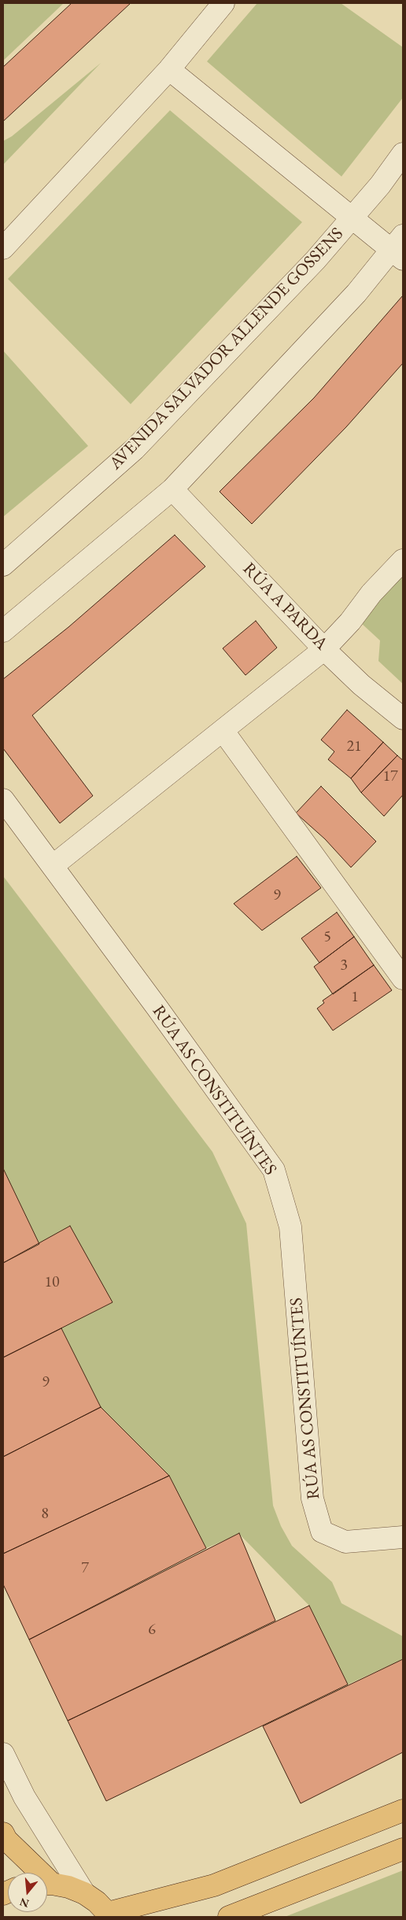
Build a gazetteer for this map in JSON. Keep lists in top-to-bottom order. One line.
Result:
{"streets":{"street":["AVENIDA SALVADOR ALLENDE GOSSENS","RÚA A PARDA","RÚA AS CONSTITUÍNTES"]},"house_numbers":["21","17","9","5","3","1","10","9","8","7","6"],"north":"bottom"}
